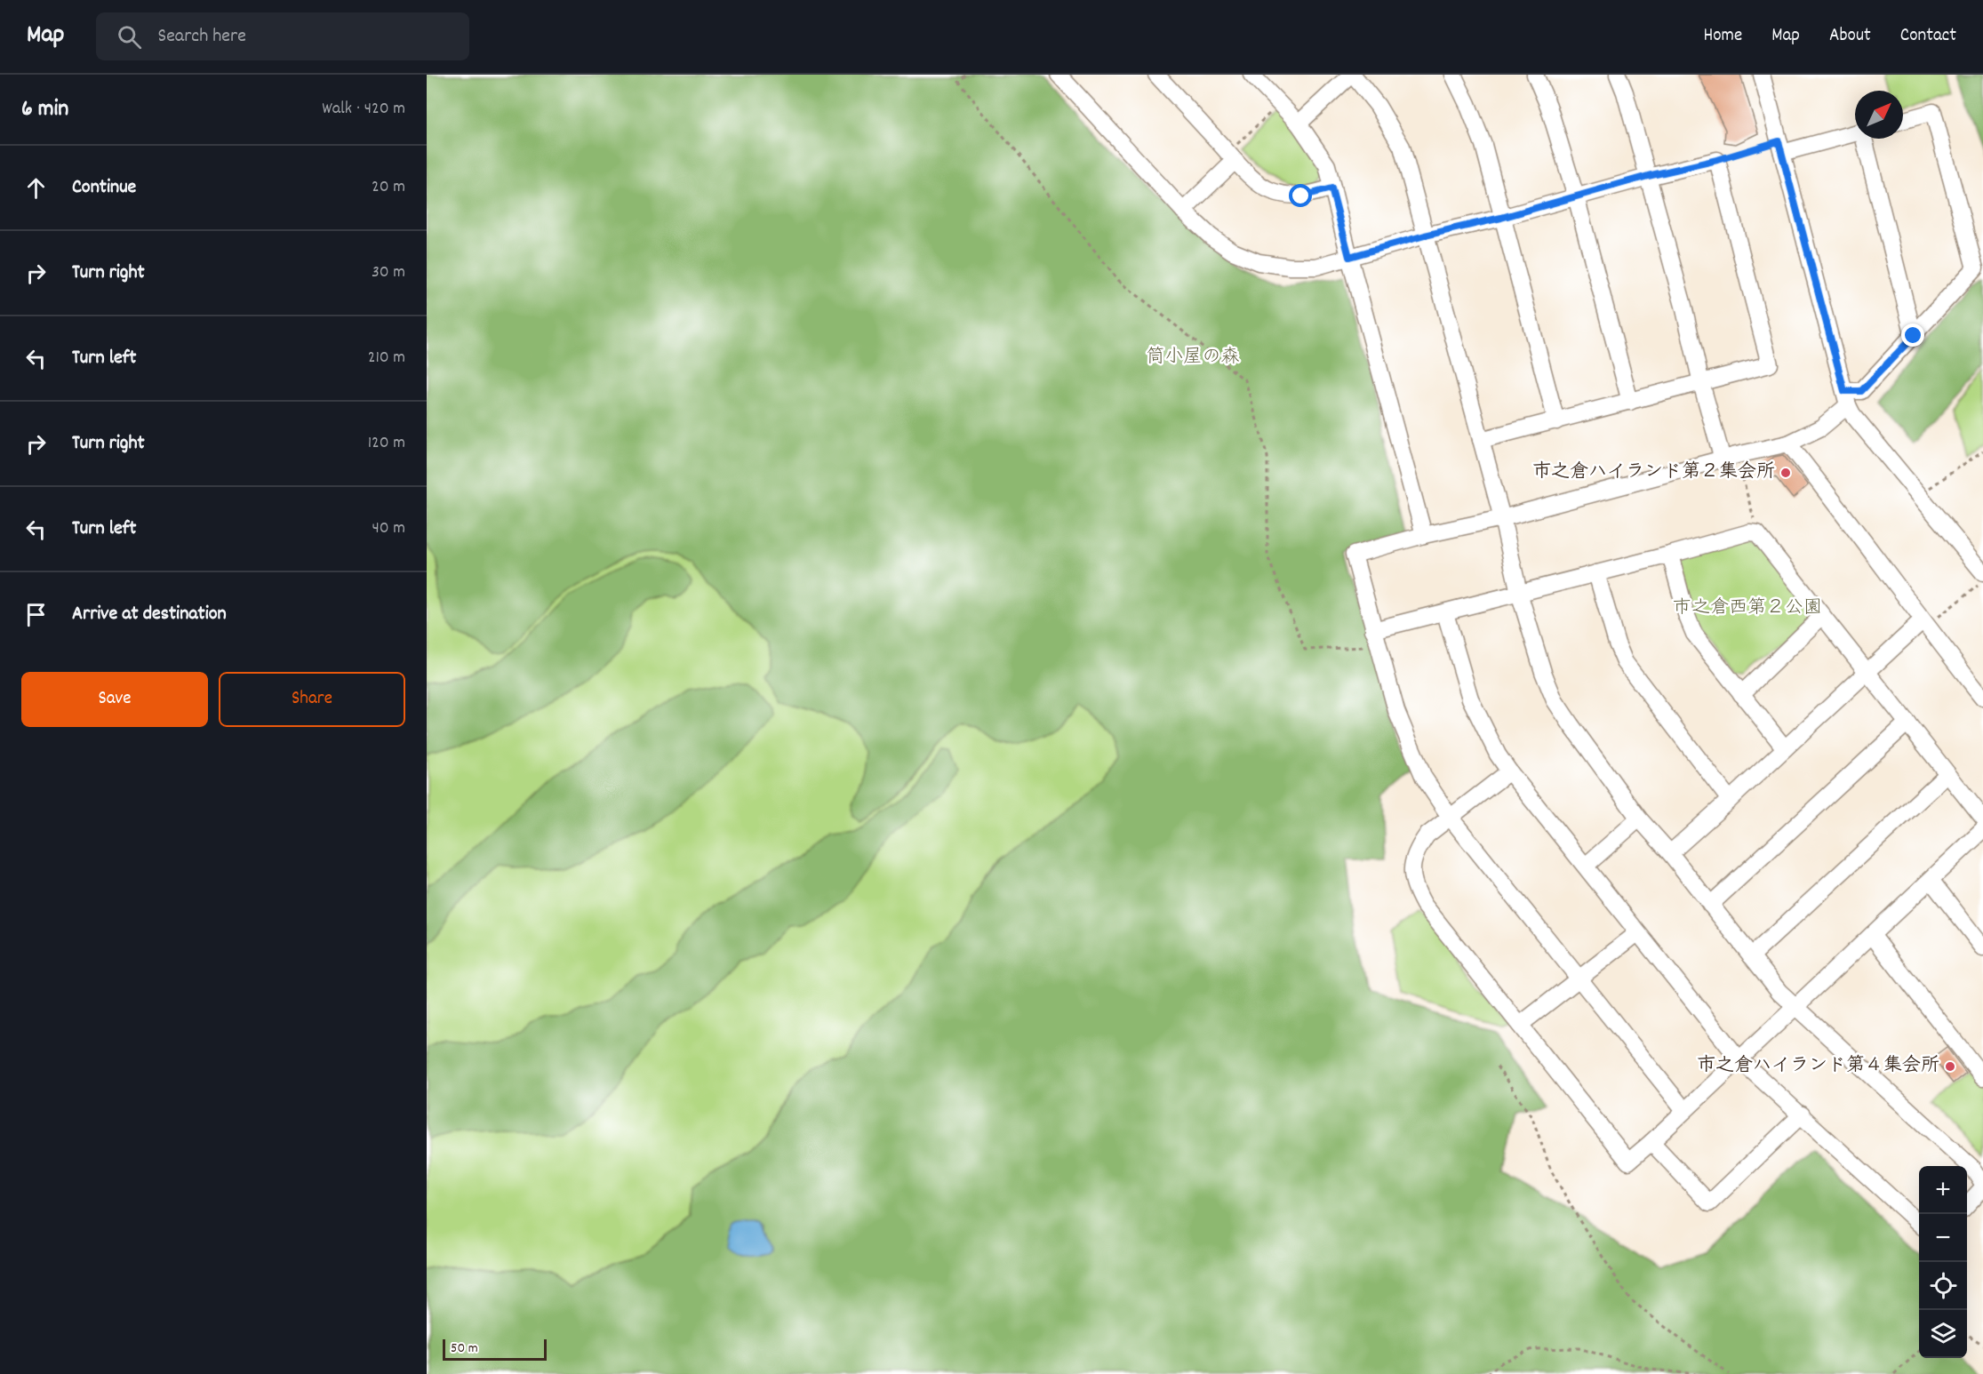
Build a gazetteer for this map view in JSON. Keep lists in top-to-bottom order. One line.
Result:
{"parks":["筒小屋の森","市之倉西第２公園"],"places":["市之倉ハイランド第２集会所","市之倉ハイランド第４集会所"],"scale_bar":"50 m","north":"top right","page":{"header":"Map","search":"Search here","nav":["Home","Map","About","Contact"],"heading":["6 min","Walk · 420 m"],"list":[["Continue","20 m"],["Turn right","30 m"],["Turn left","210 m"],["Turn right","120 m"],["Turn left","40 m"],"Arrive at destination"],"buttons":["Save","Share"],"map_buttons":["+","−"],"scale":"50 m"}}
